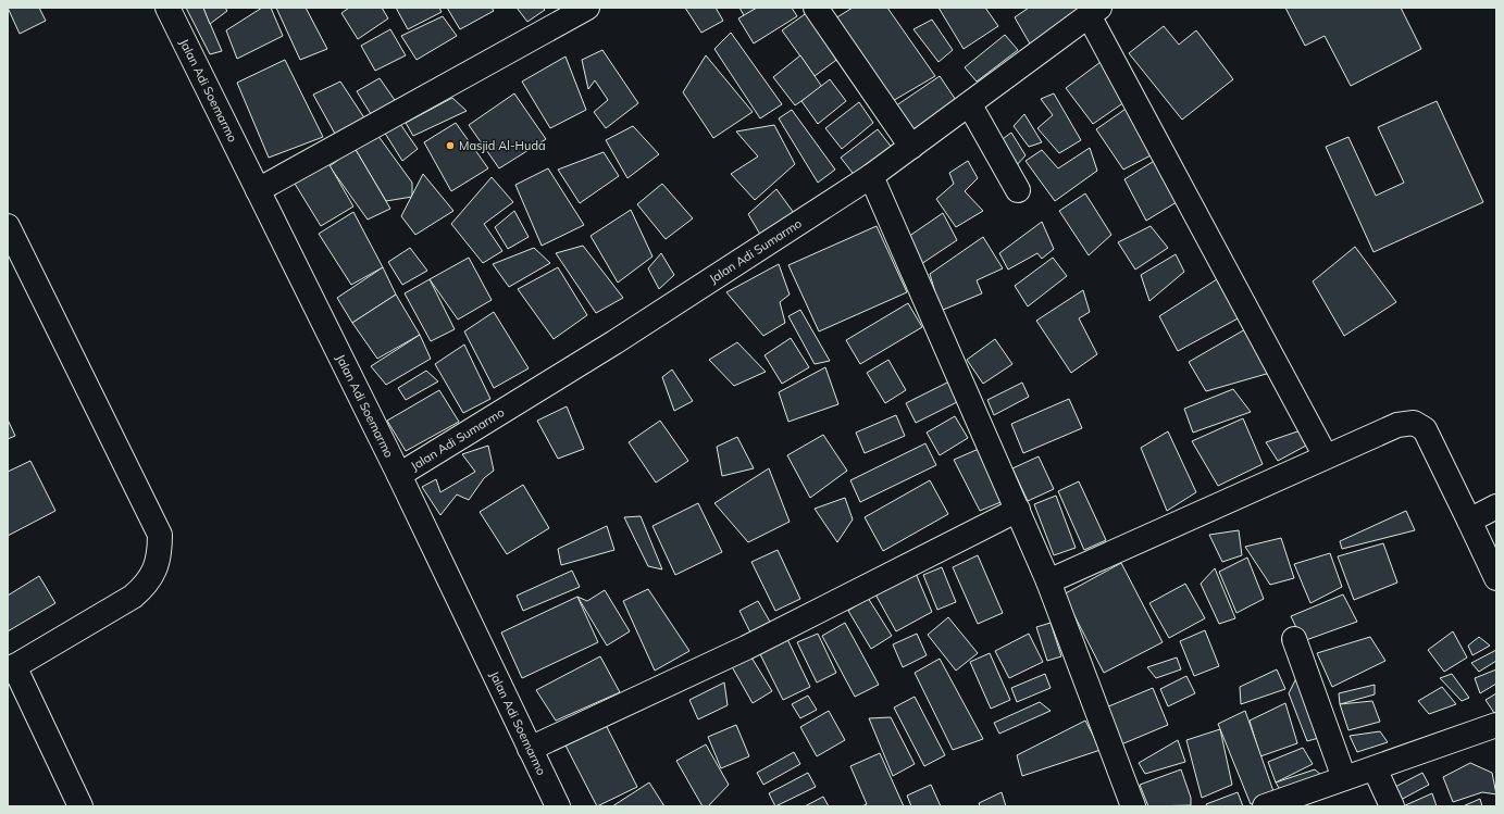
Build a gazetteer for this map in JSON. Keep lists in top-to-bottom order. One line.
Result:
{"streets":{"main road":["Jalan Adi Soemarmo","Jalan Adi Sumarmo"]},"crossings":[["Jalan Adi Soemarmo","Jalan Adi Sumarmo"]],"places":["Masjid Al-Huda"]}
